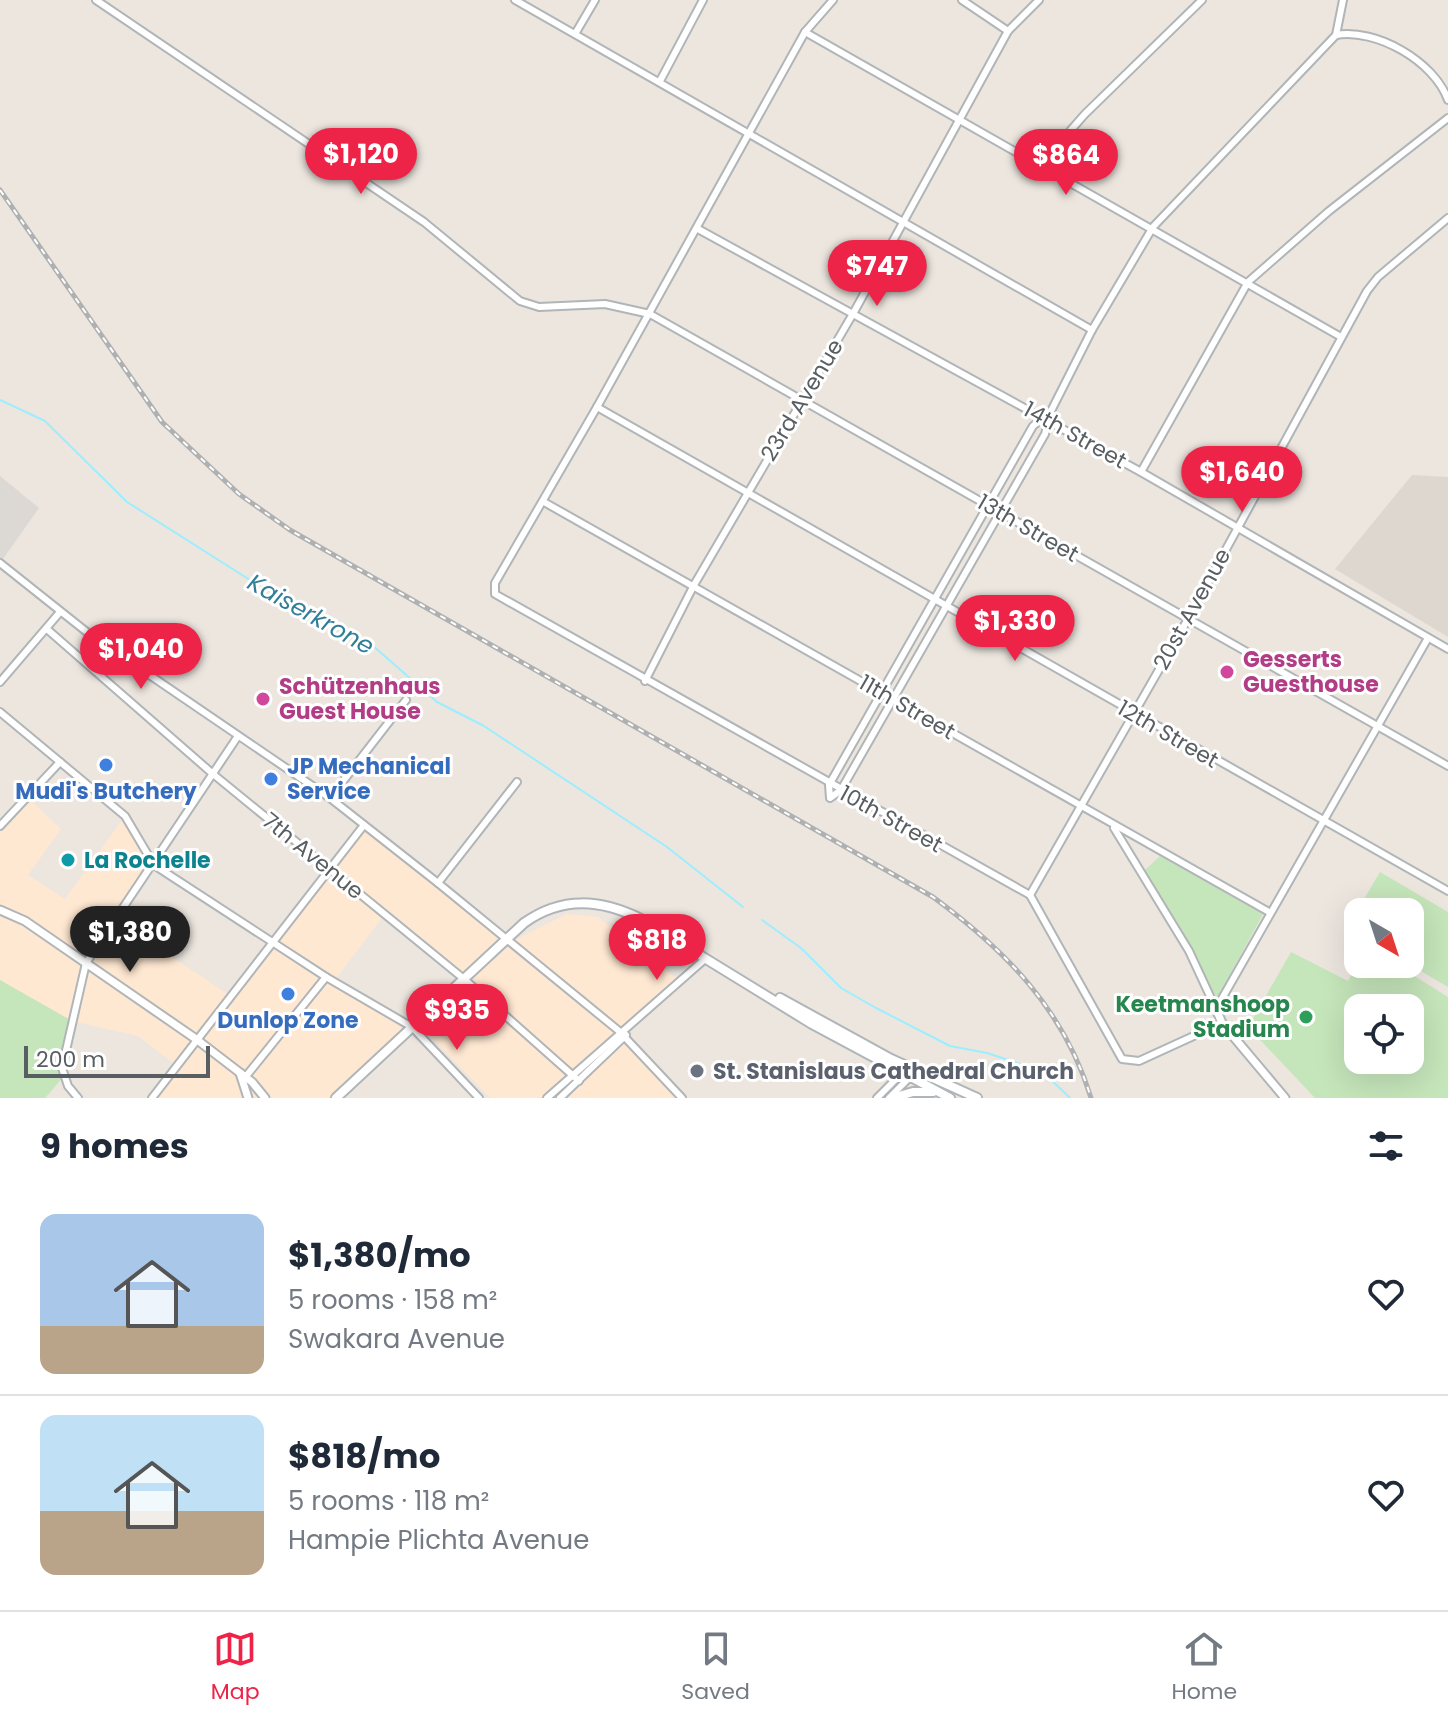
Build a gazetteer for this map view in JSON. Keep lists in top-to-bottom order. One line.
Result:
{"streets":{"street":["23rd Avenue","14th Street","13th Street","20st Avenue","11th Street","12th Street","10th Street","7th Avenue"]},"crossings":[["23rd Avenue","14th Street"],["23rd Avenue","13th Street"],["23rd Avenue","11th Street"],["23rd Avenue","12th Street"],["23rd Avenue","10th Street"],["14th Street","20st Avenue"],["13th Street","20st Avenue"],["20st Avenue","11th Street"],["20st Avenue","12th Street"],["20st Avenue","10th Street"],["11th Street","10th Street"]],"water":["Kaiserkrone"],"places":["Gesserts Guesthouse","Schützenhaus Guest House","Mudi's Butchery","JP Mechanical Service","La Rochelle","Dunlop Zone","Keetmanshoop Stadium","St. Stanislaus Cathedral Church"],"scale_bar":"200 m","north":"bottom right","page":{"price":["$1,120","$864","$747","$1,640","$1,330","$1,040","$1,380","$818","$935"],"scale":"200 m","heading":"9 homes","list":[{"name":"$1,380/mo","note":"5 rooms · 158 m² · Swakara Avenue"},{"name":"$818/mo","note":"5 rooms · 118 m² · Hampie Plichta Avenue"}],"tabs":["Map","Saved","Home"]}}
